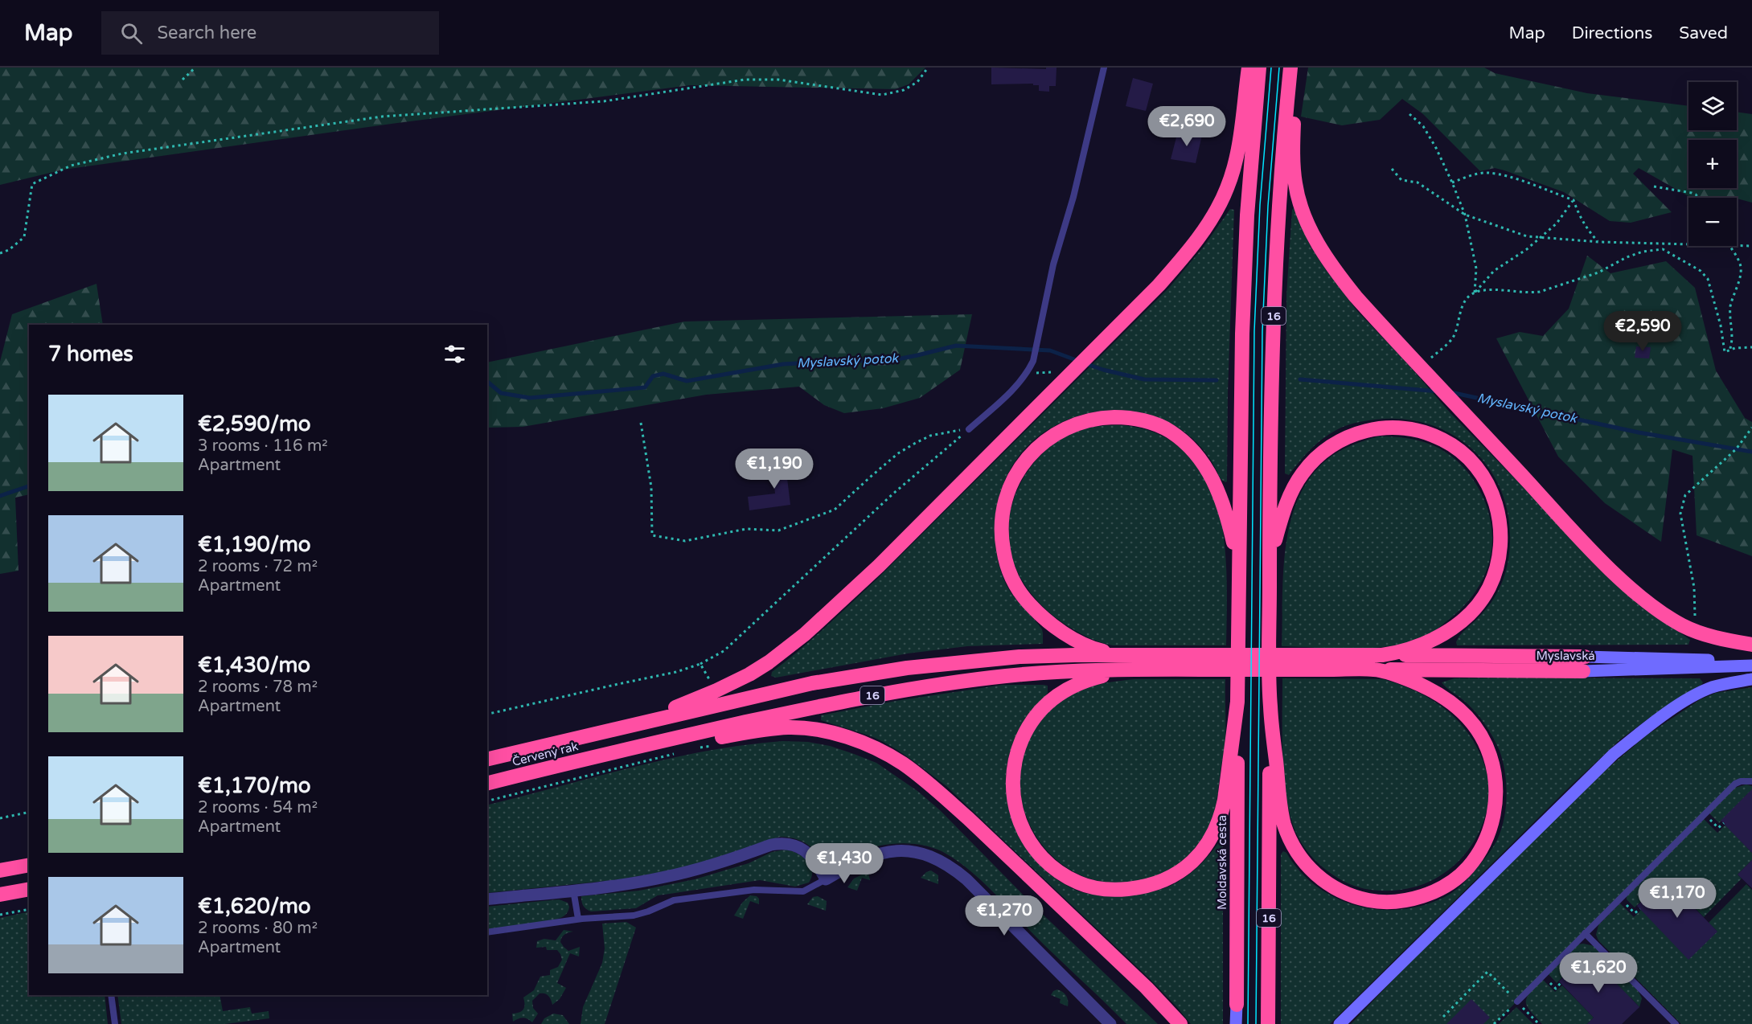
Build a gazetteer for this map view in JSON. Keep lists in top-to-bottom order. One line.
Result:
{"streets":{"highway":["16","Myslavská","Červený rak","Moldavská cesta"]},"crossings":[["16","Myslavská"],["16","Červený rak"],["16","Moldavská cesta"]],"water":["Myslavský potok"],"page":{"header":"Map","search":"Search here","nav":["Map","Directions","Saved"],"map_buttons":["+","−"],"price":["€2,690","€2,590","€1,190","€1,430","€1,170","€1,270","€1,620"],"heading":"7 homes","list":[{"name":"€2,590/mo","note":"3 rooms · 116 m² · Apartment"},{"name":"€1,190/mo","note":"2 rooms · 72 m² · Apartment"},{"name":"€1,430/mo","note":"2 rooms · 78 m² · Apartment"},{"name":"€1,170/mo","note":"2 rooms · 54 m² · Apartment"},{"name":"€1,620/mo","note":"2 rooms · 80 m² · Apartment"}]}}
